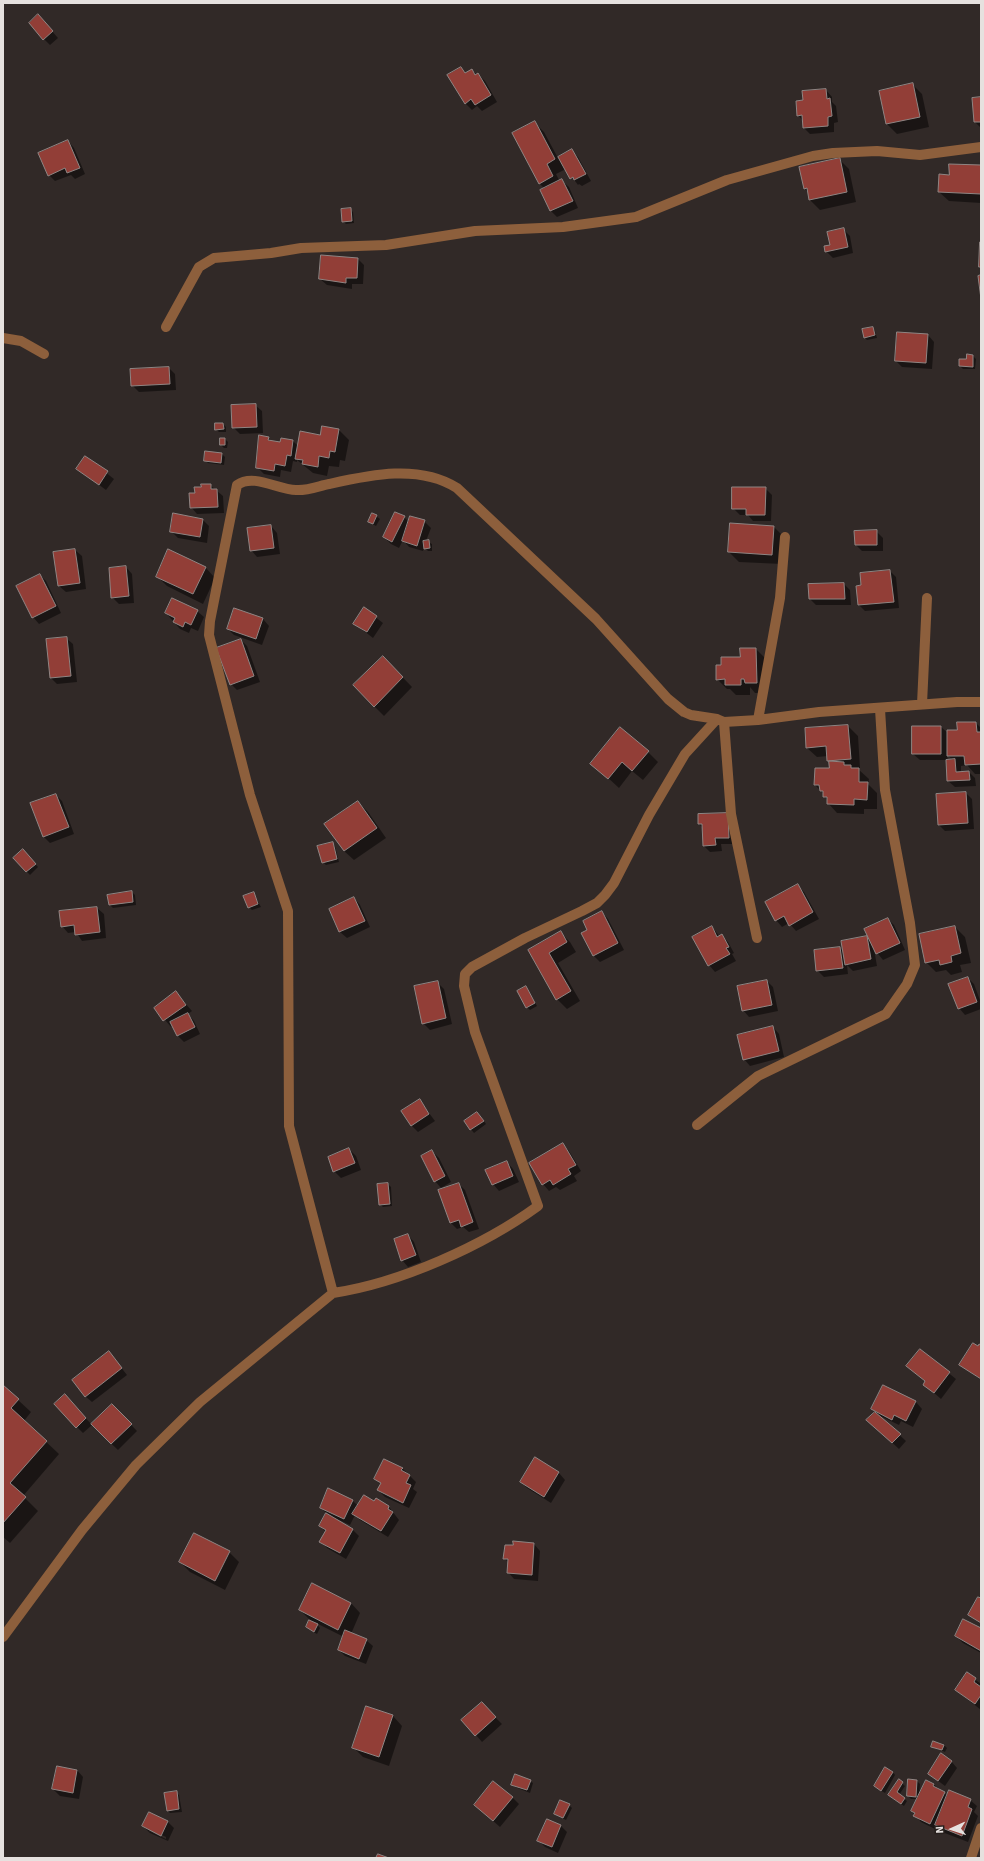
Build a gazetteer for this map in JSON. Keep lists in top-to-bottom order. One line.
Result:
{"north":"left"}
